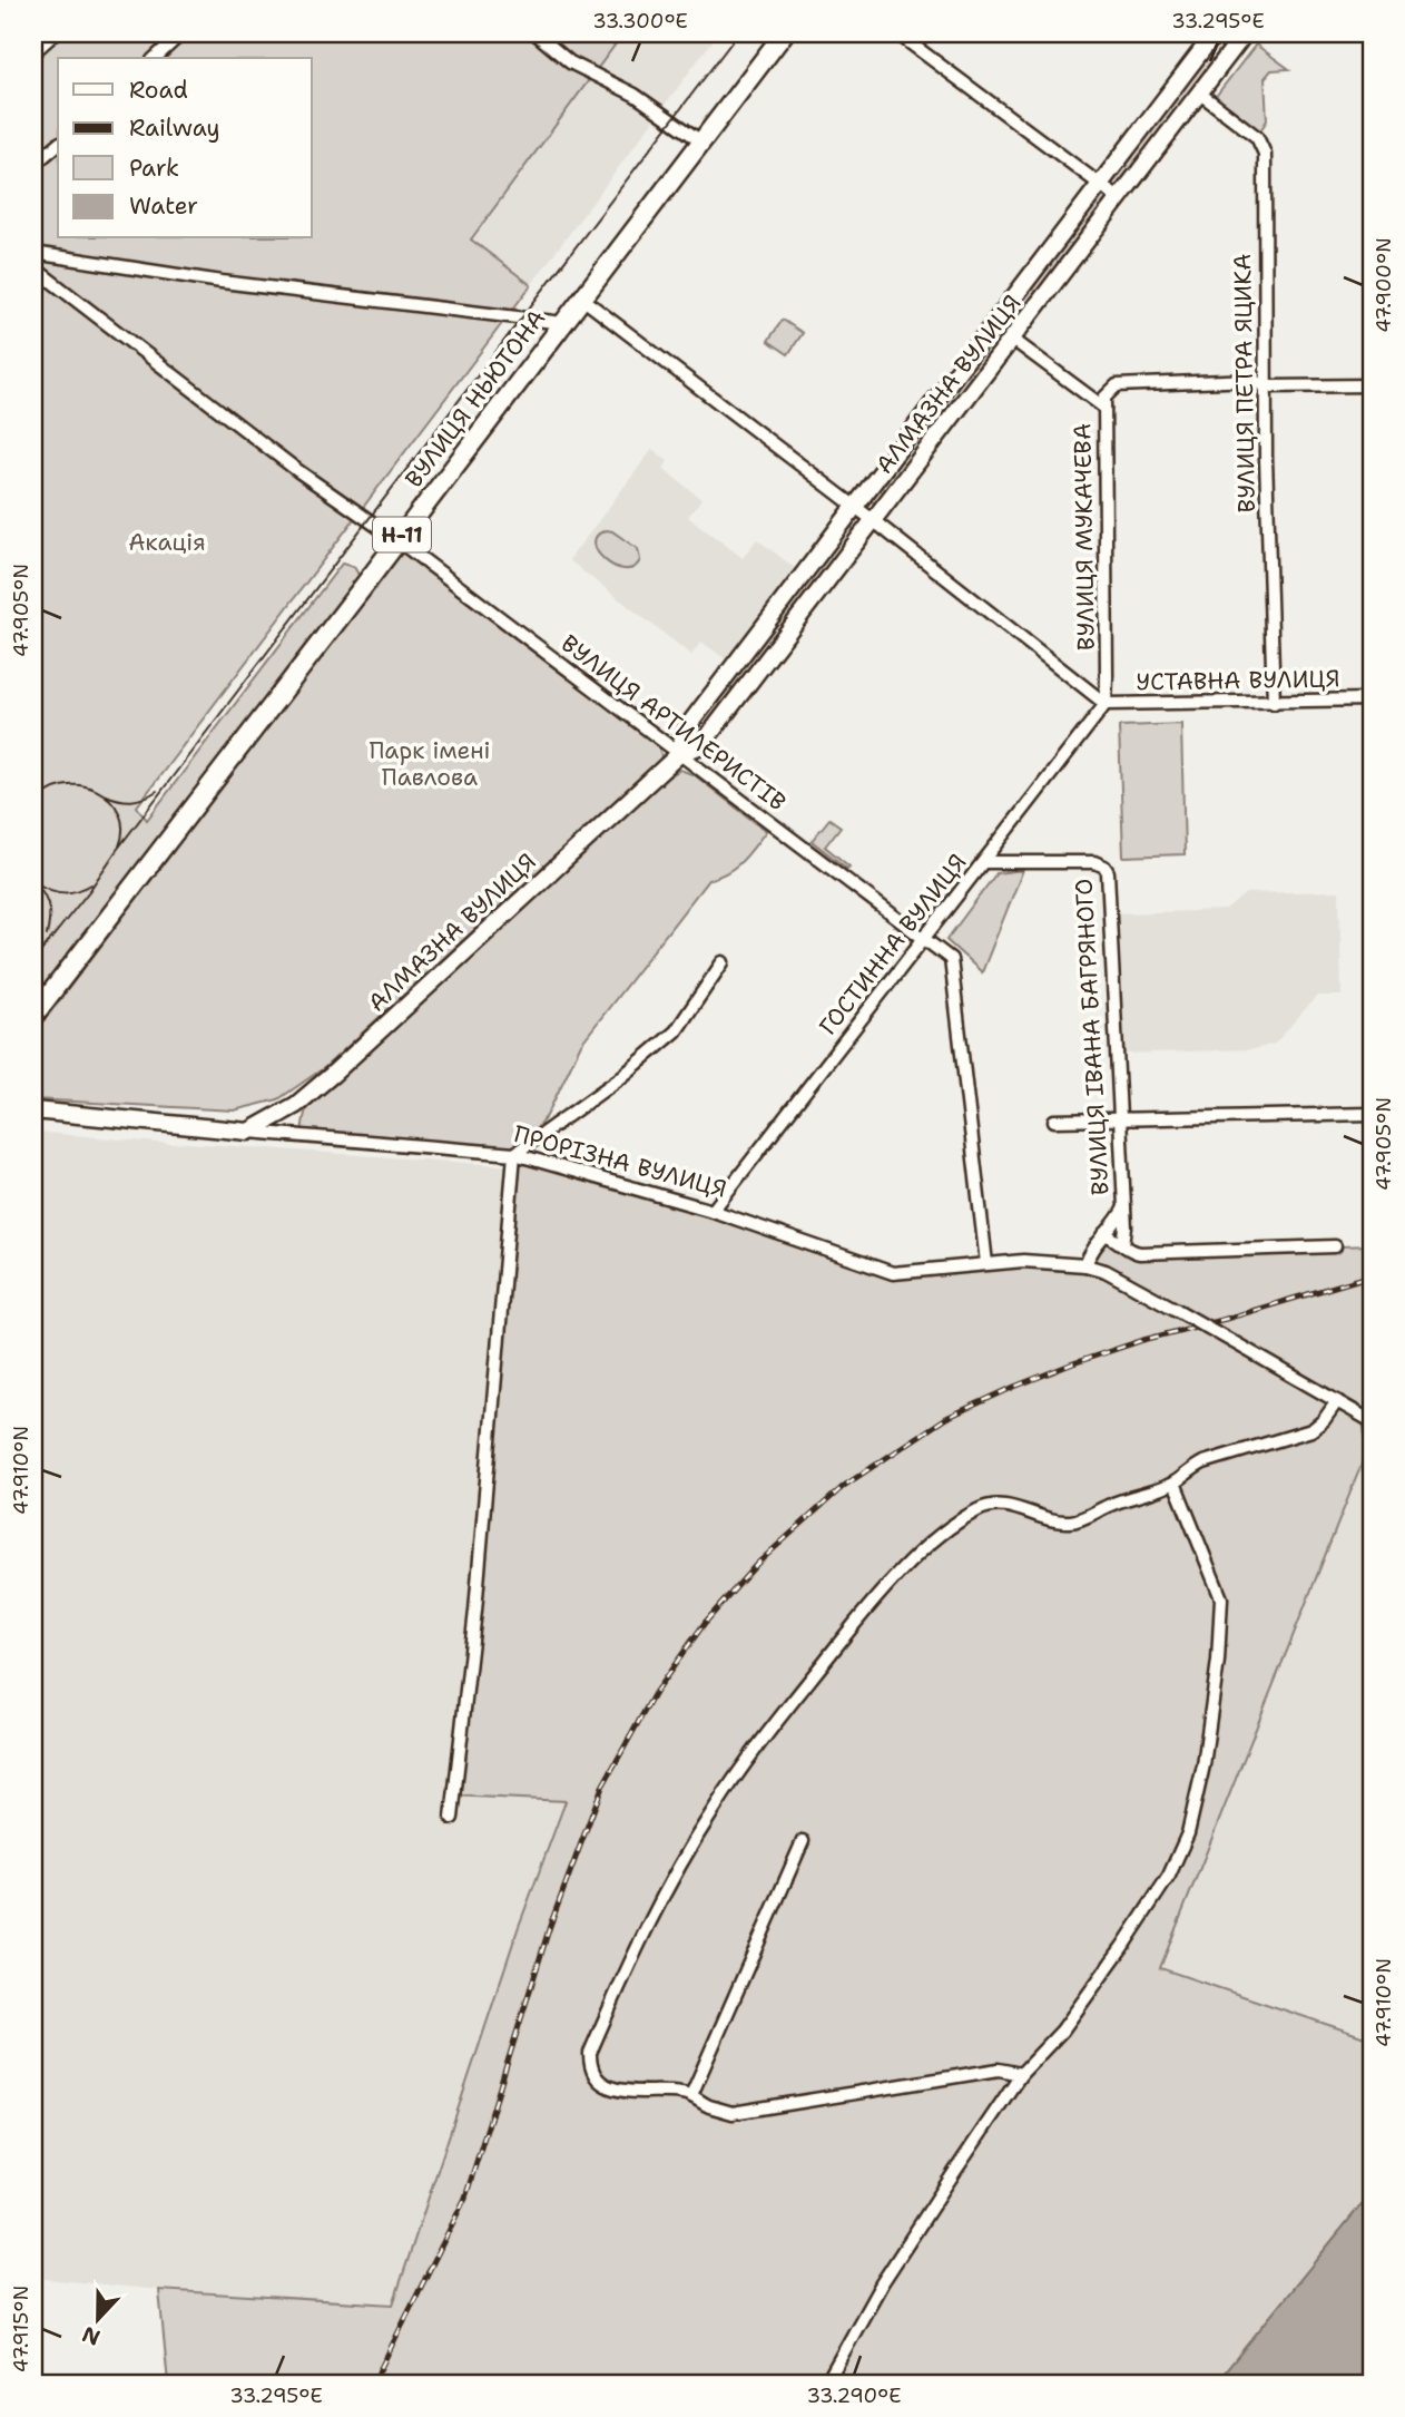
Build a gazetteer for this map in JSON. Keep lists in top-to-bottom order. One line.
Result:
{"streets":{"main road":["ВУЛИЦЯ НЬЮТОНА","Н-11"],"street":["ВУЛИЦЯ ПЕТРА ЯЦИКА","АЛМАЗНА ВУЛИЦЯ","ВУЛИЦЯ МУКАЧЕВА","УСТАВНА ВУЛИЦЯ","ВУЛИЦЯ АРТИЛЕРИСТІВ","ГОСТИННА ВУЛИЦЯ","ВУЛИЦЯ ІВАНА БАГРЯНОГО","ПРОРІЗНА ВУЛИЦЯ"]},"crossings":[["ВУЛИЦЯ ПЕТРА ЯЦИКА","АЛМАЗНА ВУЛИЦЯ"],["ВУЛИЦЯ ПЕТРА ЯЦИКА","ВУЛИЦЯ МУКАЧЕВА"],["ВУЛИЦЯ ПЕТРА ЯЦИКА","УСТАВНА ВУЛИЦЯ"],["АЛМАЗНА ВУЛИЦЯ","ВУЛИЦЯ АРТИЛЕРИСТІВ"],["АЛМАЗНА ВУЛИЦЯ","ПРОРІЗНА ВУЛИЦЯ"],["ВУЛИЦЯ НЬЮТОНА","ВУЛИЦЯ АРТИЛЕРИСТІВ"],["ВУЛИЦЯ МУКАЧЕВА","УСТАВНА ВУЛИЦЯ"],["ВУЛИЦЯ МУКАЧЕВА","ГОСТИННА ВУЛИЦЯ"],["УСТАВНА ВУЛИЦЯ","ГОСТИННА ВУЛИЦЯ"],["ВУЛИЦЯ АРТИЛЕРИСТІВ","ГОСТИННА ВУЛИЦЯ"],["ВУЛИЦЯ АРТИЛЕРИСТІВ","ПРОРІЗНА ВУЛИЦЯ"],["ГОСТИННА ВУЛИЦЯ","ВУЛИЦЯ ІВАНА БАГРЯНОГО"],["ГОСТИННА ВУЛИЦЯ","ПРОРІЗНА ВУЛИЦЯ"],["ВУЛИЦЯ ІВАНА БАГРЯНОГО","ПРОРІЗНА ВУЛИЦЯ"]],"parks":["Акація","Парк імені Павлова"],"legend":["Road","Railway","Park","Water"],"north":"bottom","coordinates":["33.300°E","33.295°E","47.900°N","47.905°N","47.910°N","47.915°N","33.290°E"]}
